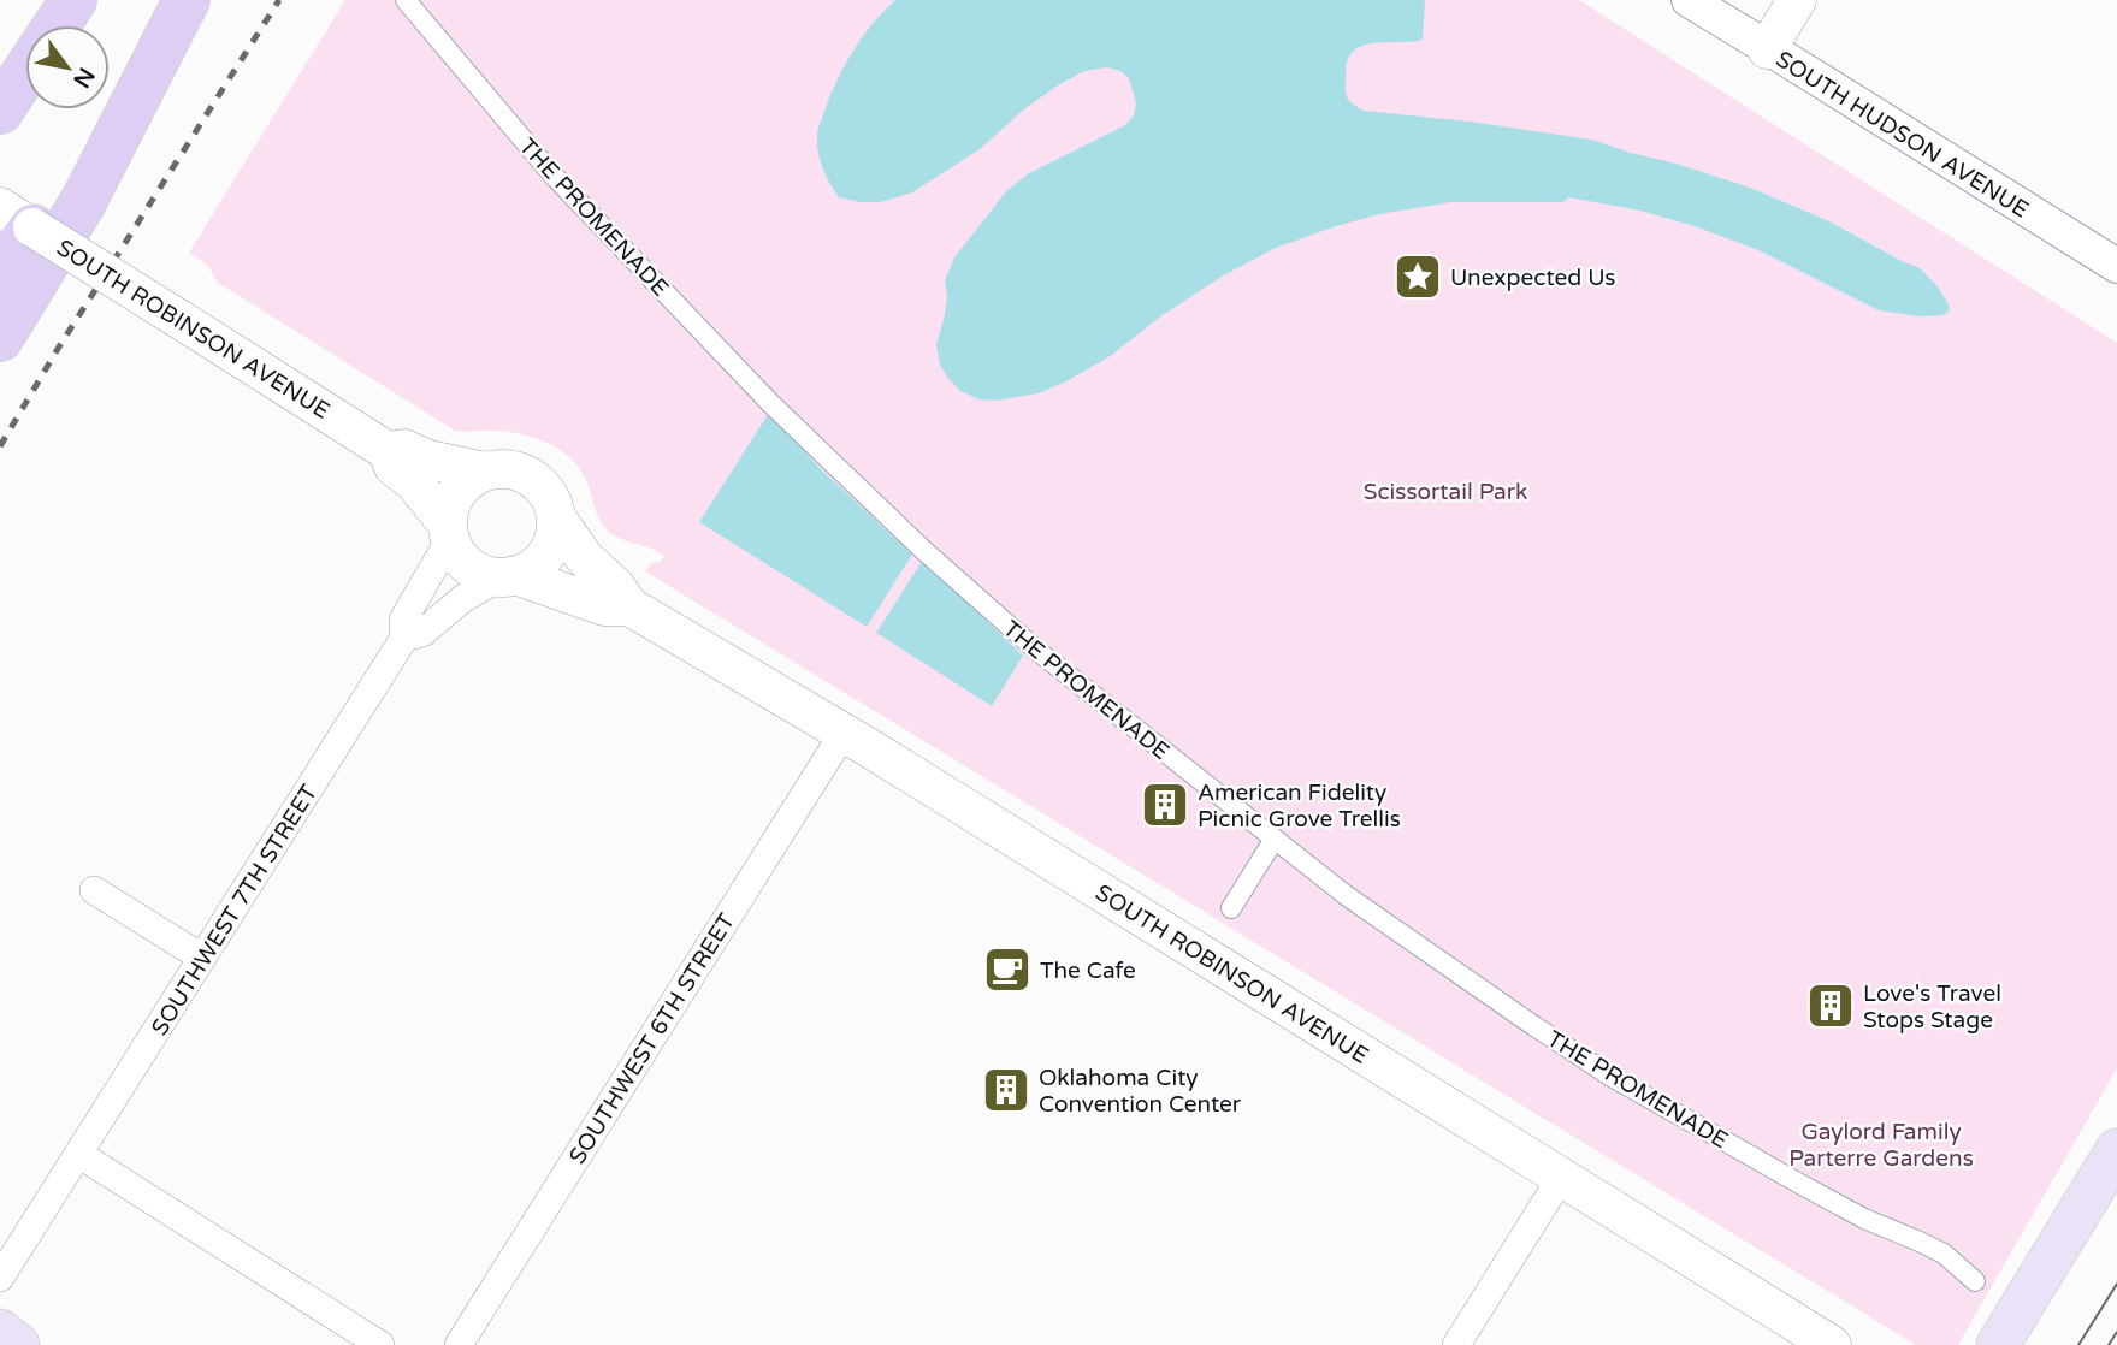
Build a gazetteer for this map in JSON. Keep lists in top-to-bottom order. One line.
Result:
{"streets":{"main road":["SOUTH ROBINSON AVENUE"],"street":["SOUTH HUDSON AVENUE","THE PROMENADE","SOUTHWEST 7TH STREET","SOUTHWEST 6TH STREET"]},"crossings":[["SOUTH ROBINSON AVENUE","SOUTHWEST 7TH STREET"],["SOUTH ROBINSON AVENUE","SOUTHWEST 6TH STREET"]],"parks":["Scissortail Park","Gaylord Family Parterre Gardens"],"places":{"place":["Unexpected Us"],"building":["American Fidelity Picnic Grove Trellis","Love's Travel Stops Stage","Oklahoma City Convention Center"],"cafe":["The Cafe"]},"north":"bottom right"}
